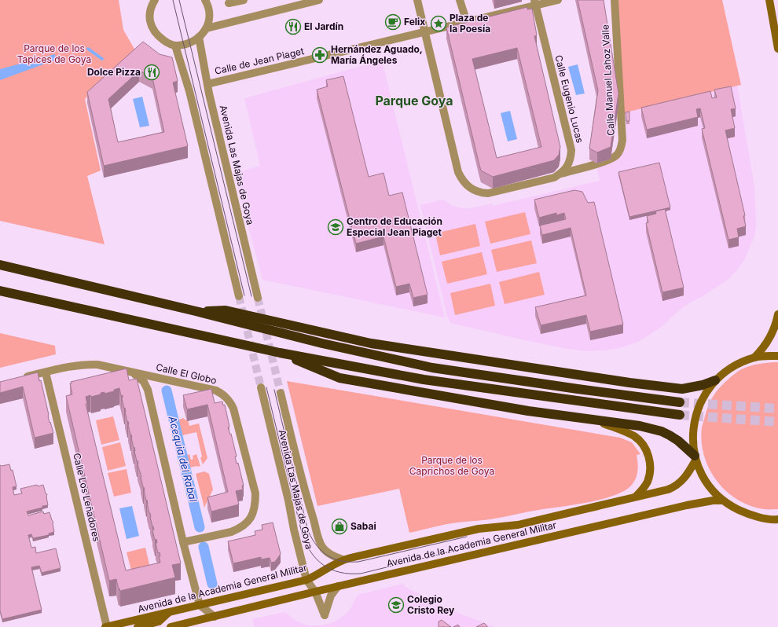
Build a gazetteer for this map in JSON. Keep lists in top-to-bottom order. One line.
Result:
{"streets":{"main road":["Avenida de la Academia General Militar"],"street":["Calle de Jean Piaget","Calle Manuel Lahoz Valle","Calle Eugenio Lucas","Avenida Las Majas de Goya","Calle El Globo","Calle Los Leñadores"]},"crossings":[["Calle de Jean Piaget","Calle Eugenio Lucas"],["Calle de Jean Piaget","Avenida Las Majas de Goya"],["Calle Manuel Lahoz Valle","Calle Eugenio Lucas"],["Avenida Las Majas de Goya","Avenida de la Academia General Militar"],["Calle El Globo","Calle Los Leñadores"],["Calle Los Leñadores","Avenida de la Academia General Militar"]],"districts":["Parque Goya"],"water":["Acequia del Rabal"],"parks":["Parque de los Tapices de Goya","Parque de los Caprichos de Goya"],"places":{"cafe":["Felix"],"place":["Plaza de la Poesía"],"restaurant":["El Jardín","Dolce Pizza"],"pharmacy":["Hernández Aguado, María Ángeles"],"school or university":["Centro de Educación Especial Jean Piaget","Colegio Cristo Rey"],"shop":["Sabai"]}}
